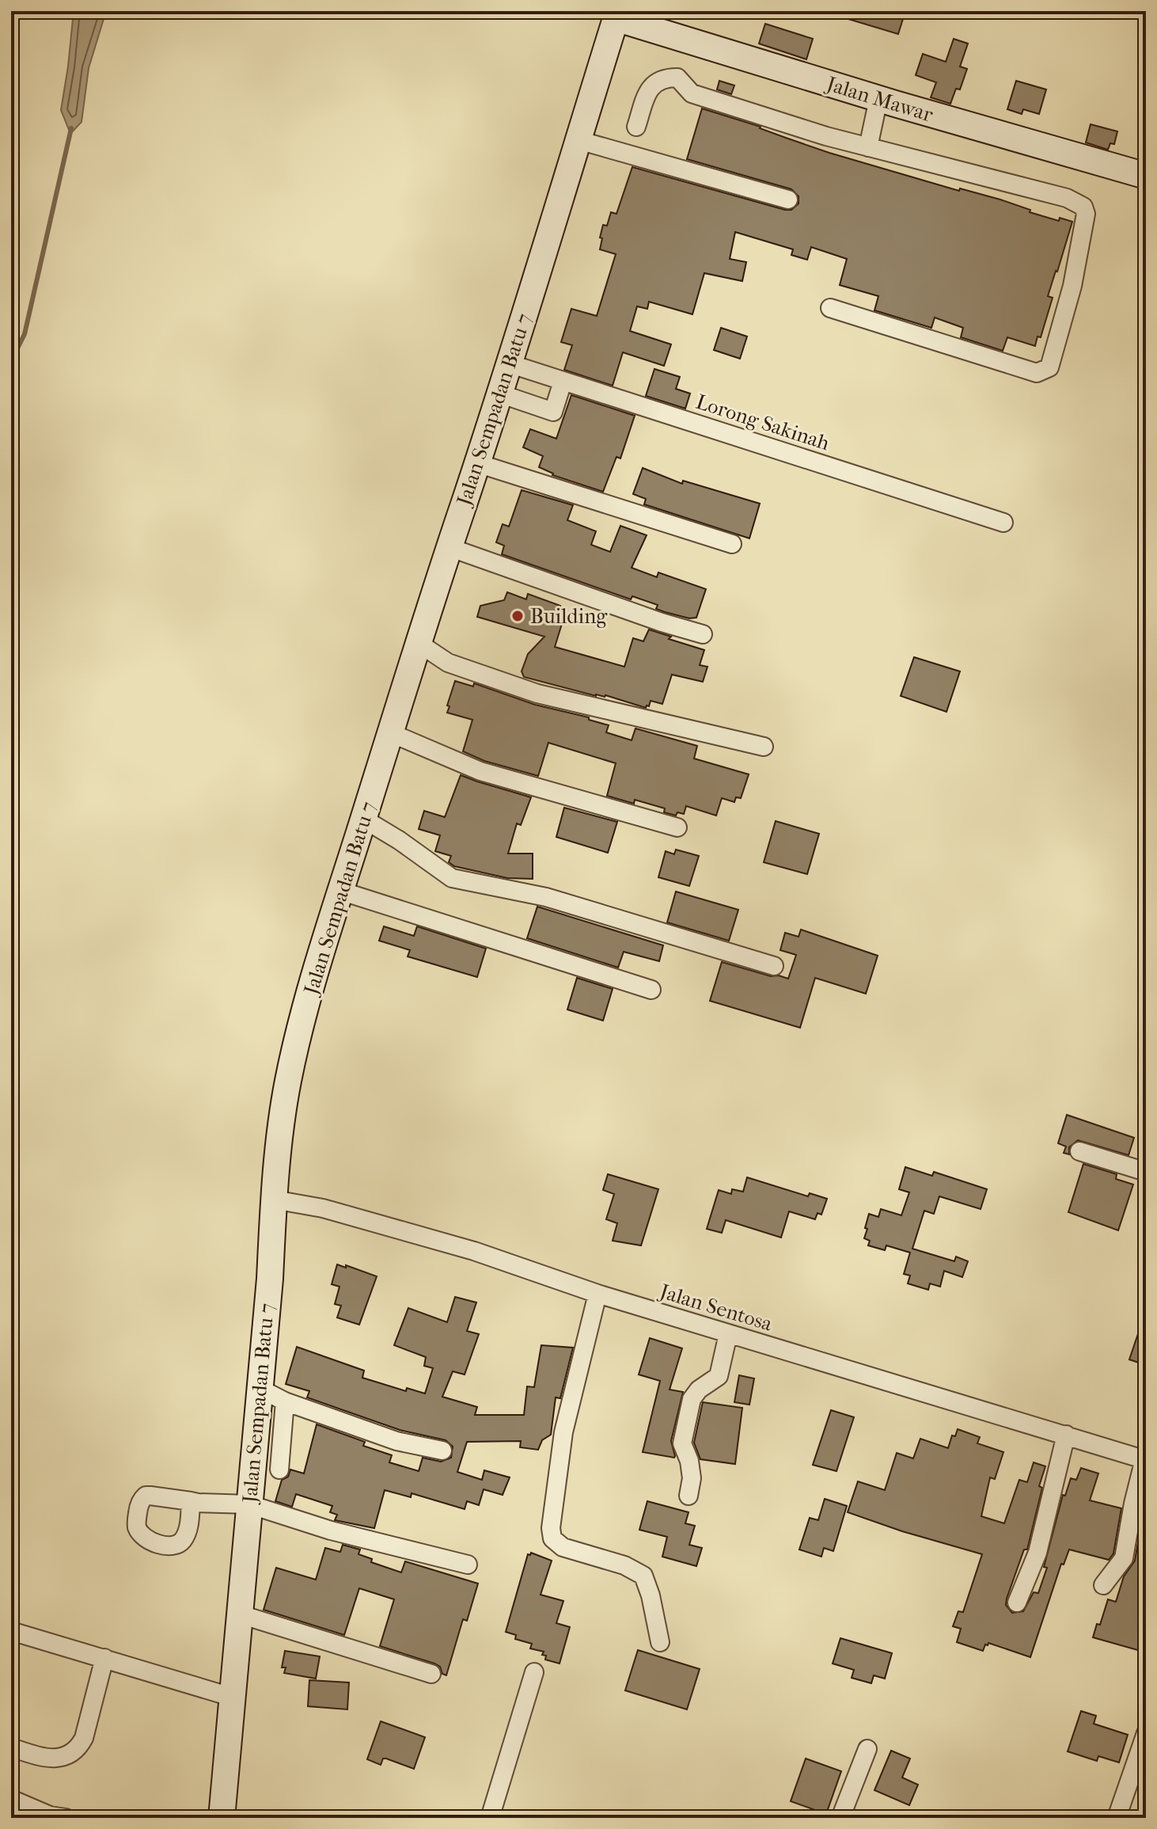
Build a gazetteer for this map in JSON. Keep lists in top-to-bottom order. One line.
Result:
{"streets":{"street":["Jalan Mawar","Jalan Sempadan Batu 7","Lorong Sakinah","Jalan Sentosa"]},"crossings":[["Jalan Mawar","Jalan Sempadan Batu 7"],["Jalan Sempadan Batu 7","Lorong Sakinah"],["Jalan Sempadan Batu 7","Jalan Sentosa"]],"places":["Building"]}
